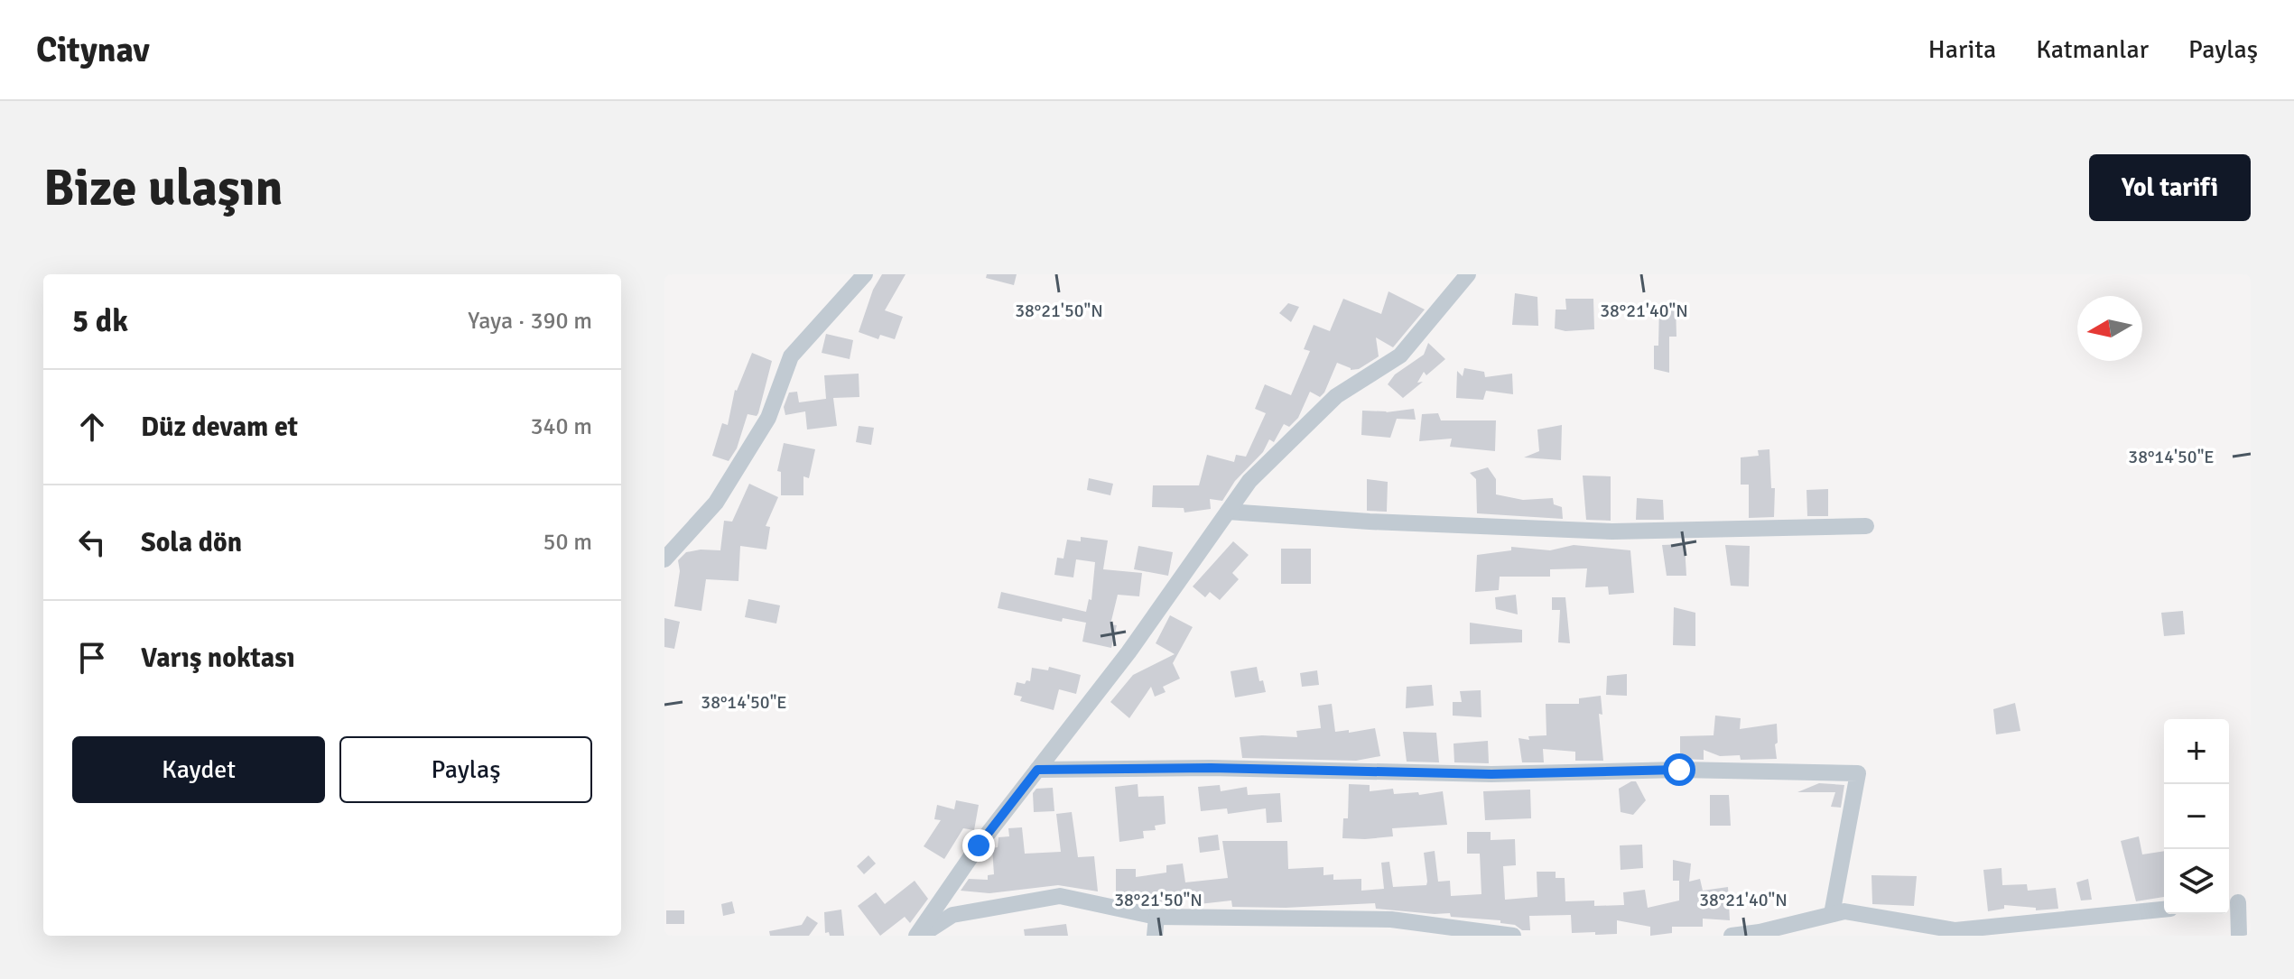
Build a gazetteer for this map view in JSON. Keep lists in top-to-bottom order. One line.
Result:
{"north":"left","page":{"header":"Citynav","nav":["Harita","Katmanlar","Paylaş"],"buttons":["Yol tarifi",["Kaydet","Paylaş"]],"title":"Bize ulaşın","heading":["5 dk","Yaya · 390 m"],"list":[["Düz devam et","340 m"],["Sola dön","50 m"],"Varış noktası"],"map_buttons":["+","−"]},"coordinates":["38°21'50\"N","38°21'40\"N","38°14'50\"E"]}
